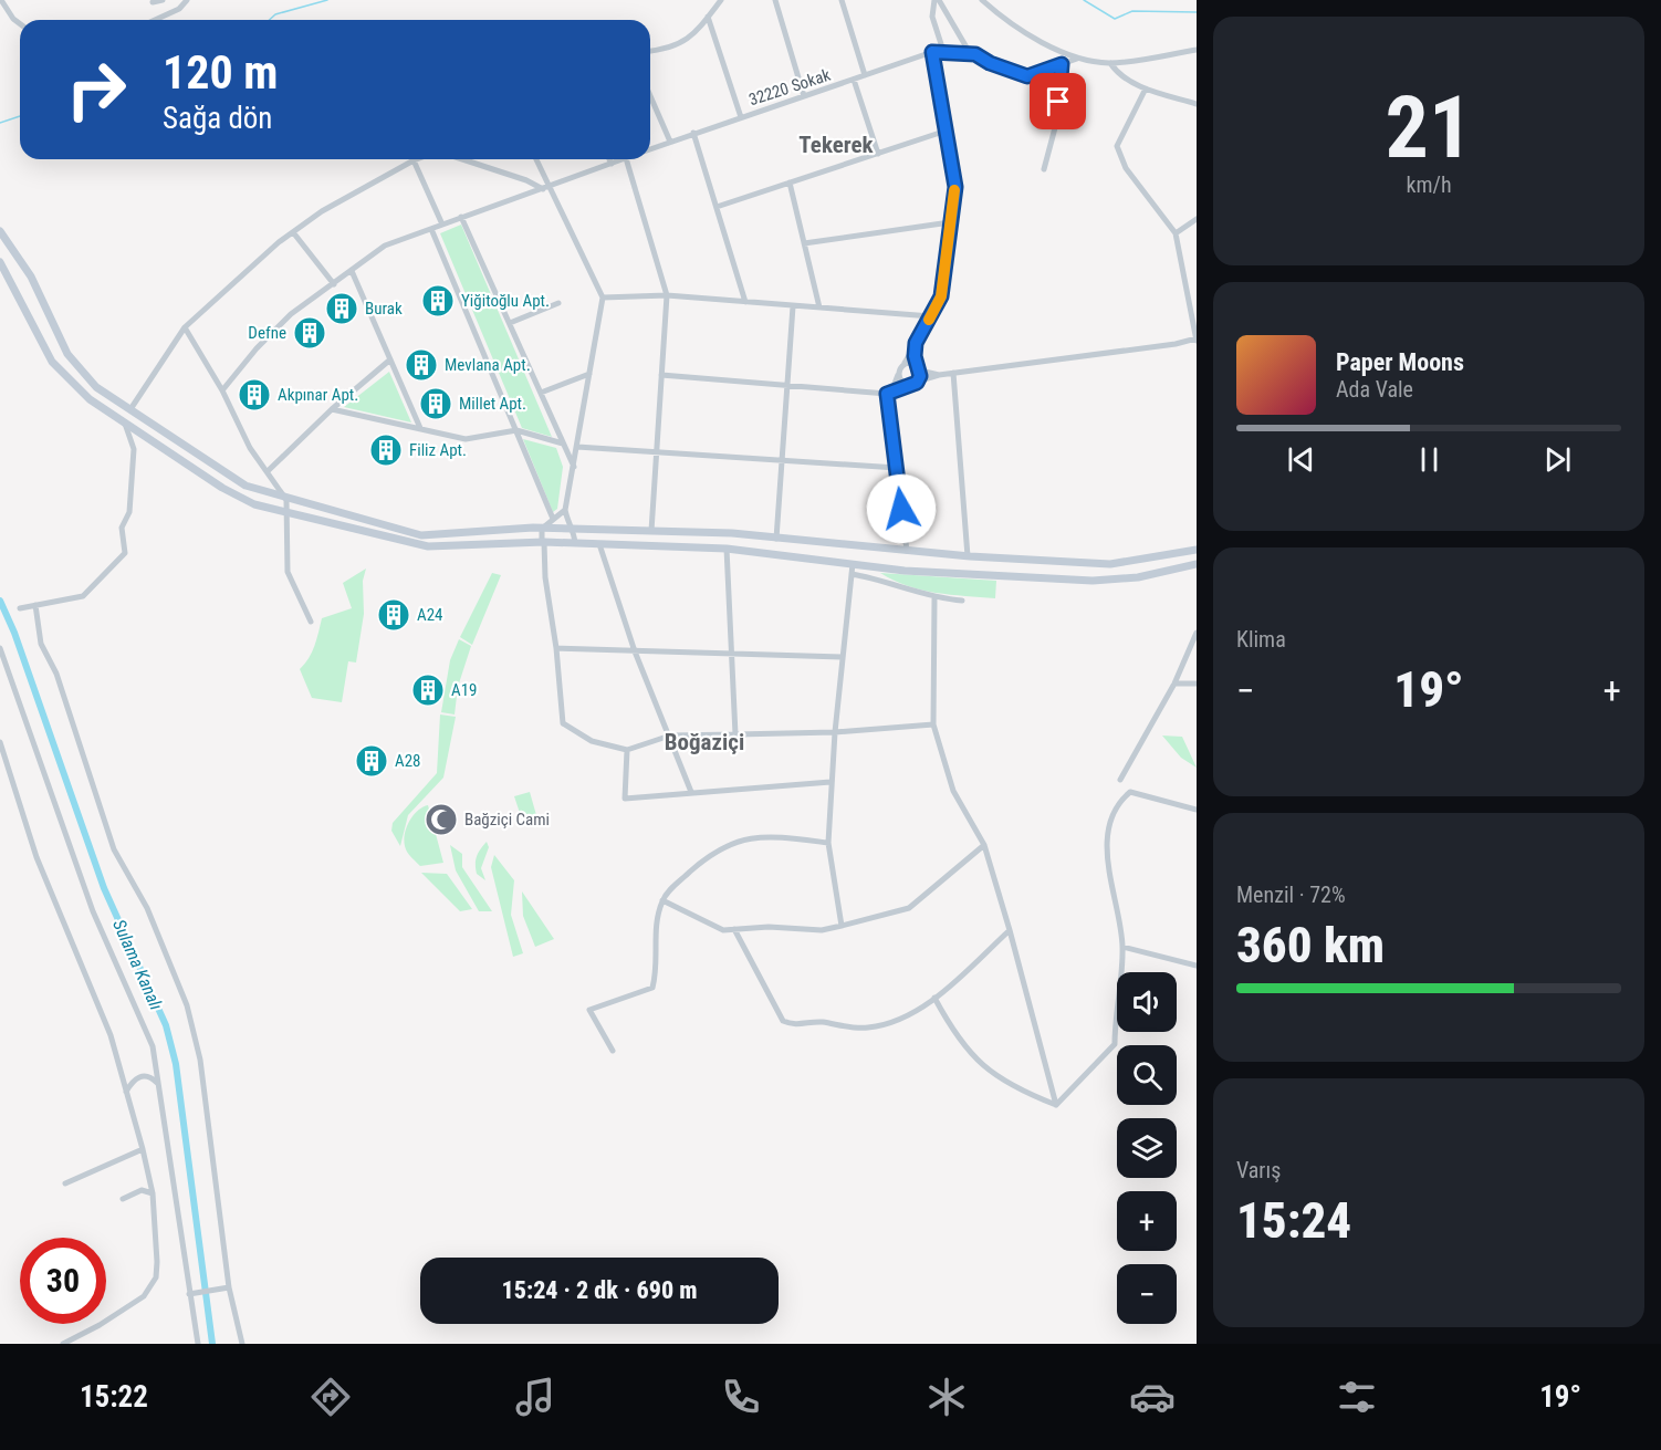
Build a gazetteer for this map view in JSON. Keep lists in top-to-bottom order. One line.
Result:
{"streets":{"street":["32220 Sokak"]},"districts":["Tekerek","Boğaziçi"],"water":["Sulama Kanalı"],"places":{"building":["Yiğitoğlu Apt.","Burak","Defne","Mevlana Apt.","Akpınar Apt.","Millet Apt.","Filiz Apt.","A24","A19","A28"],"mosque":["Bağziçi Cami"]},"page":{"tile":[["21","km/h"],"Klima",["Menzil · 72%","360 km"],["Varış","15:24"]],"turn":["120 m","Sağa dön"],"song":["Paper Moons","Ada Vale"],"heat":["−","19°","+"],"map_buttons":["+","−"],"limit":"30","trip":"15:24 · 2 dk · 690 m","tabs":["15:22","19°"]}}
